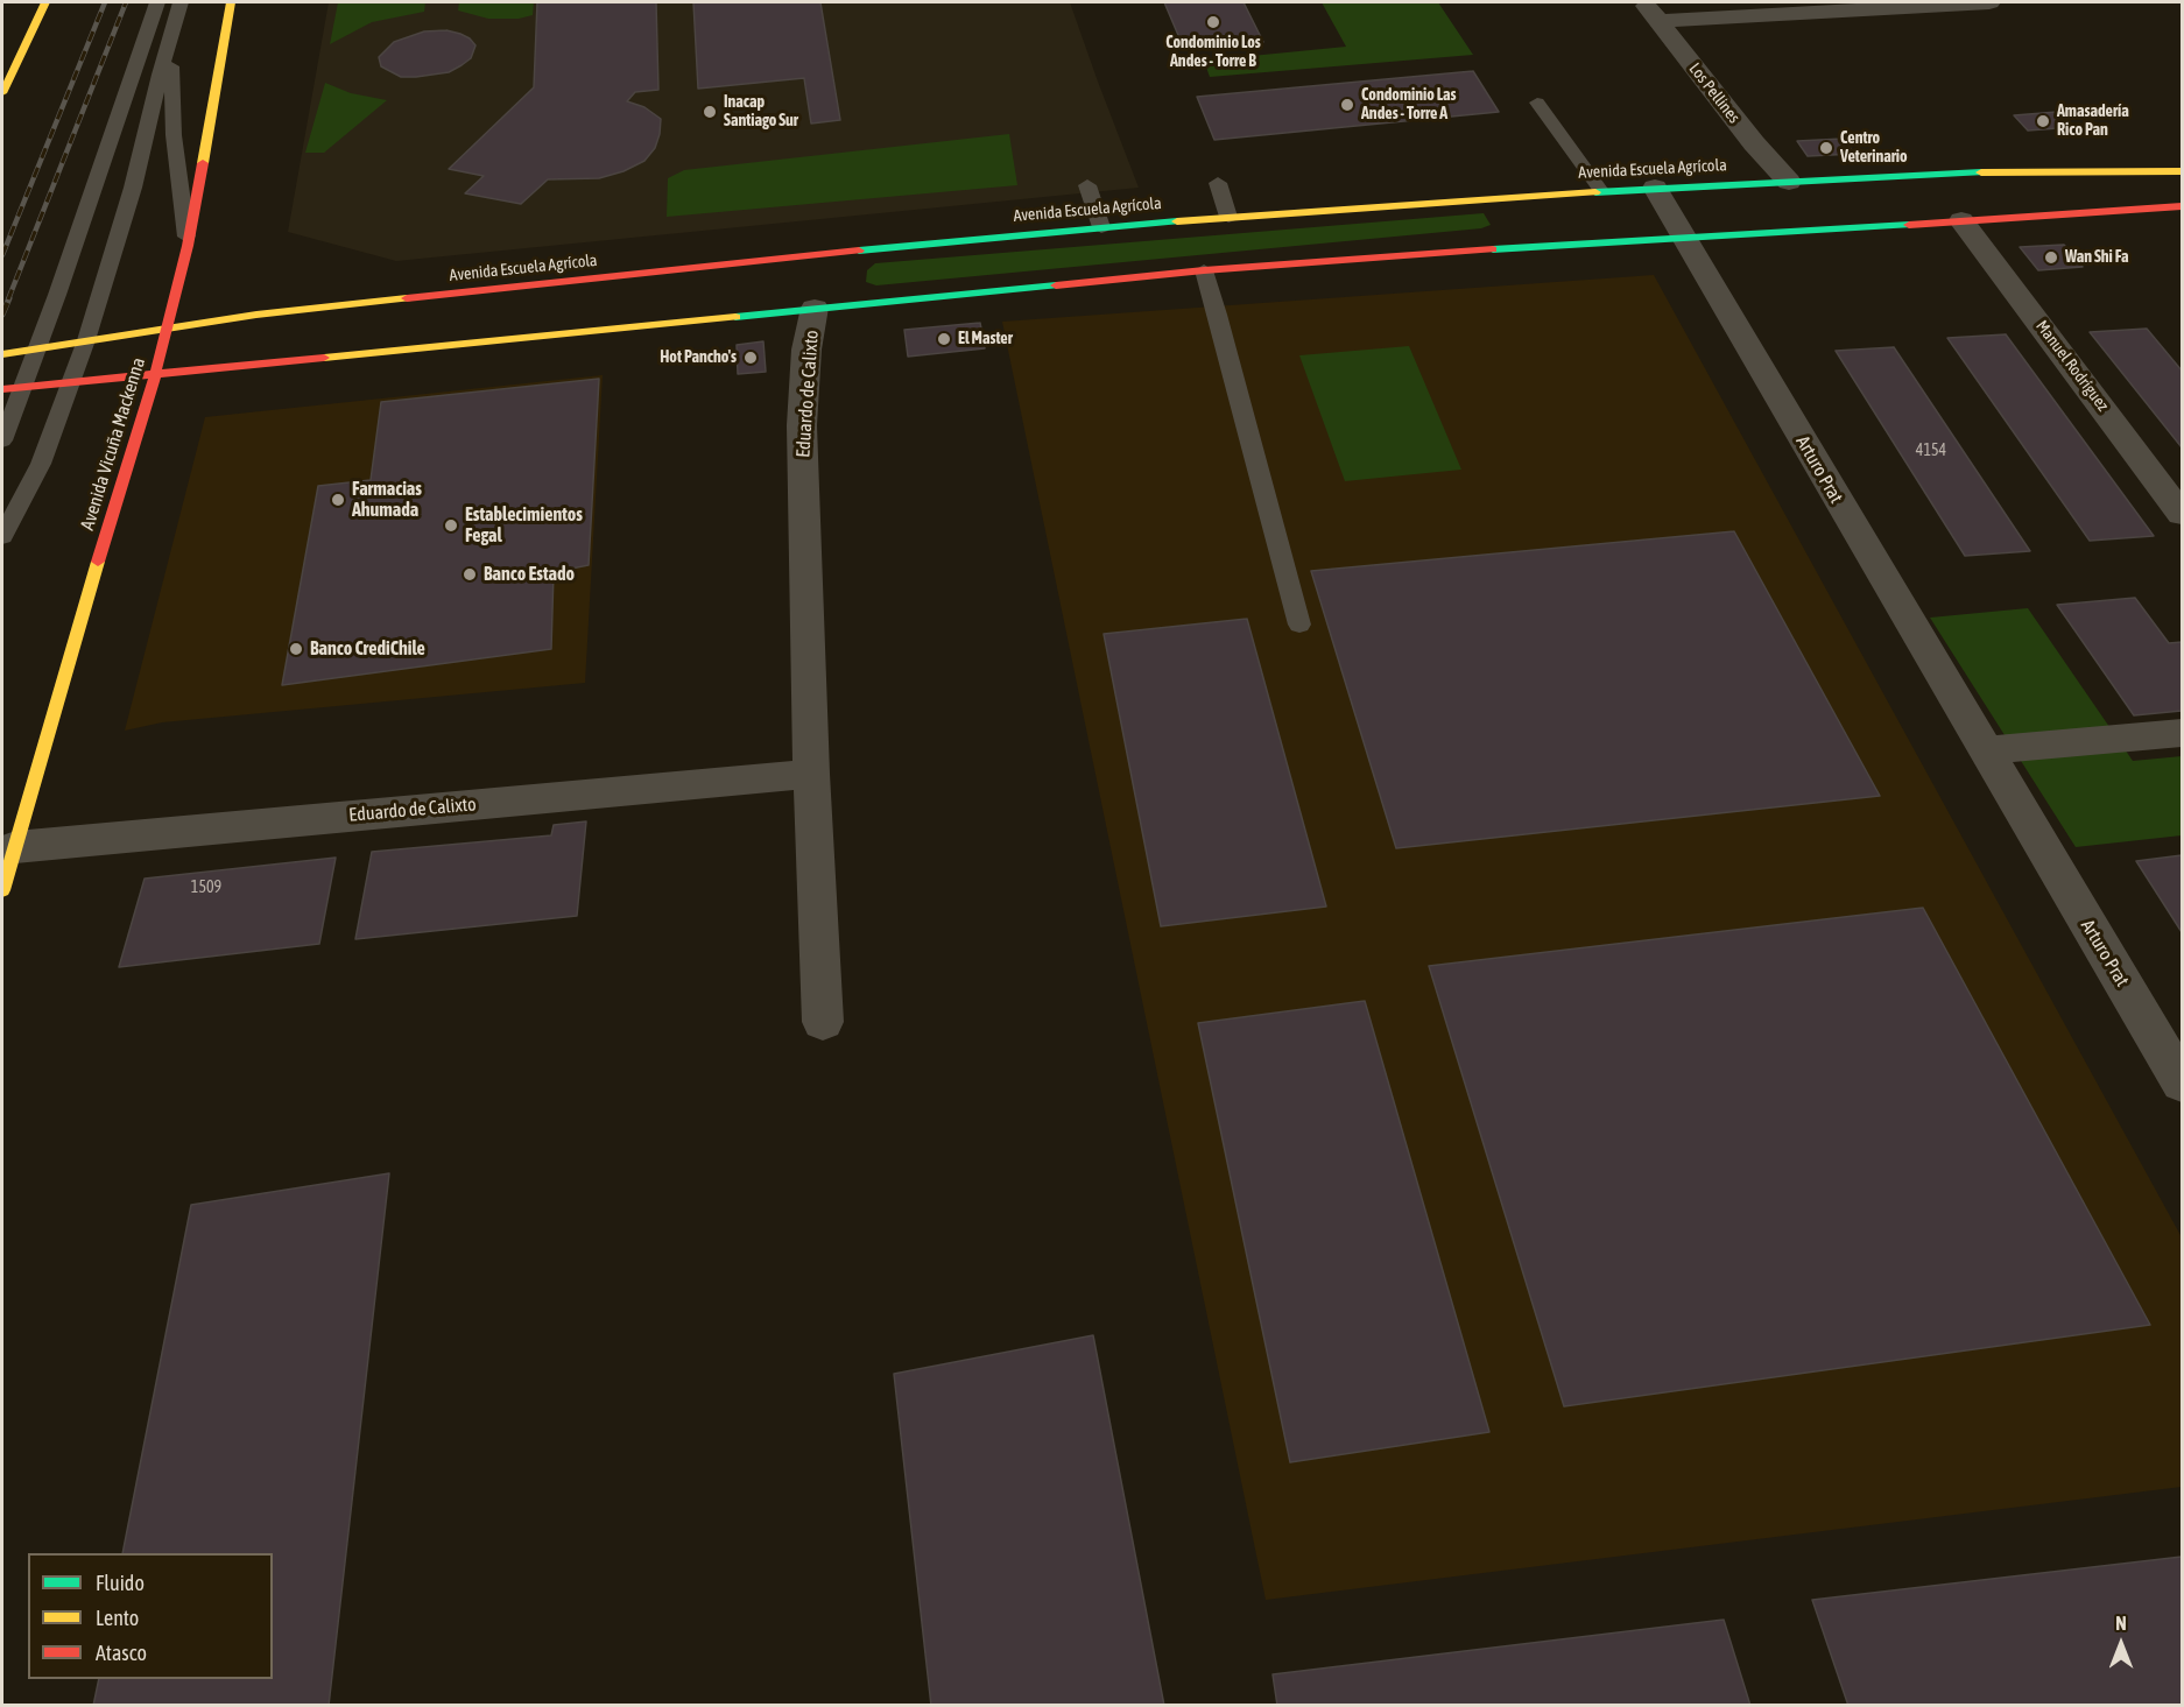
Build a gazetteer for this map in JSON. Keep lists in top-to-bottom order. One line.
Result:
{"streets":{"main road":["Avenida Escuela Agrícola","Avenida Vicuña Mackenna"],"street":["Los Pellines","Manuel Rodríguez","Eduardo de Calixto","Arturo Prat"]},"crossings":[["Los Pellines","Avenida Escuela Agrícola"],["Avenida Escuela Agrícola","Avenida Vicuña Mackenna"],["Avenida Escuela Agrícola","Arturo Prat"],["Eduardo de Calixto","Avenida Vicuña Mackenna"]],"places":["Condominio Los Andes - Torre B","Condominio Las Andes - Torre A","Inacap Santiago Sur","Amasadería Rico Pan","Centro Veterinario","Wan Shi Fa","El Master","Hot Pancho's","Farmacias Ahumada","Establecimientos Fegal","Banco Estado","Banco CrediChile"],"house_numbers":["4154","1509"],"legend":["Fluido","Lento","Atasco"],"north":"top"}
